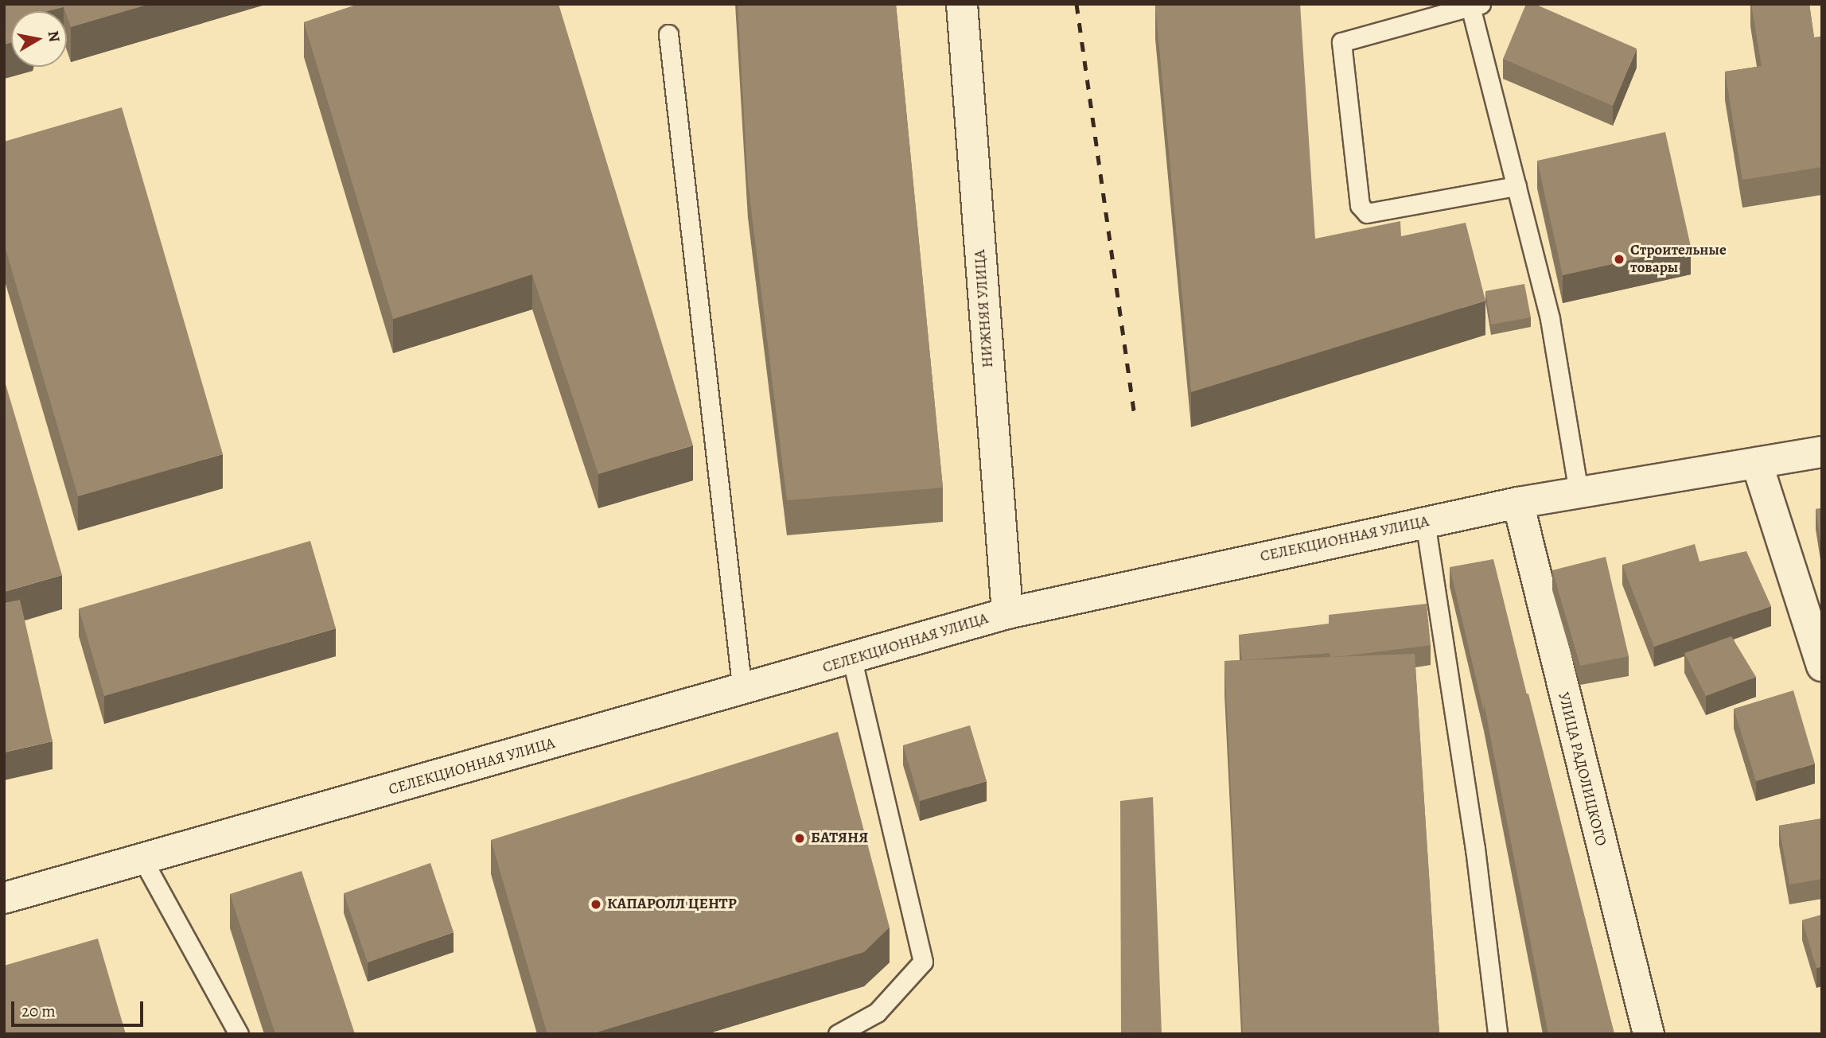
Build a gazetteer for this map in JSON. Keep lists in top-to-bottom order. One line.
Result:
{"streets":{"street":["НИЖНЯЯ УЛИЦА","СЕЛЕКЦИОННАЯ УЛИЦА","УЛИЦА РАДОЛИЦКОГО"]},"crossings":[["НИЖНЯЯ УЛИЦА","СЕЛЕКЦИОННАЯ УЛИЦА"],["СЕЛЕКЦИОННАЯ УЛИЦА","УЛИЦА РАДОЛИЦКОГО"]],"places":["Строительные товары","БАТЯНЯ","КАПАРОЛЛ ЦЕНТР"],"scale_bar":"20 m","north":"right"}
